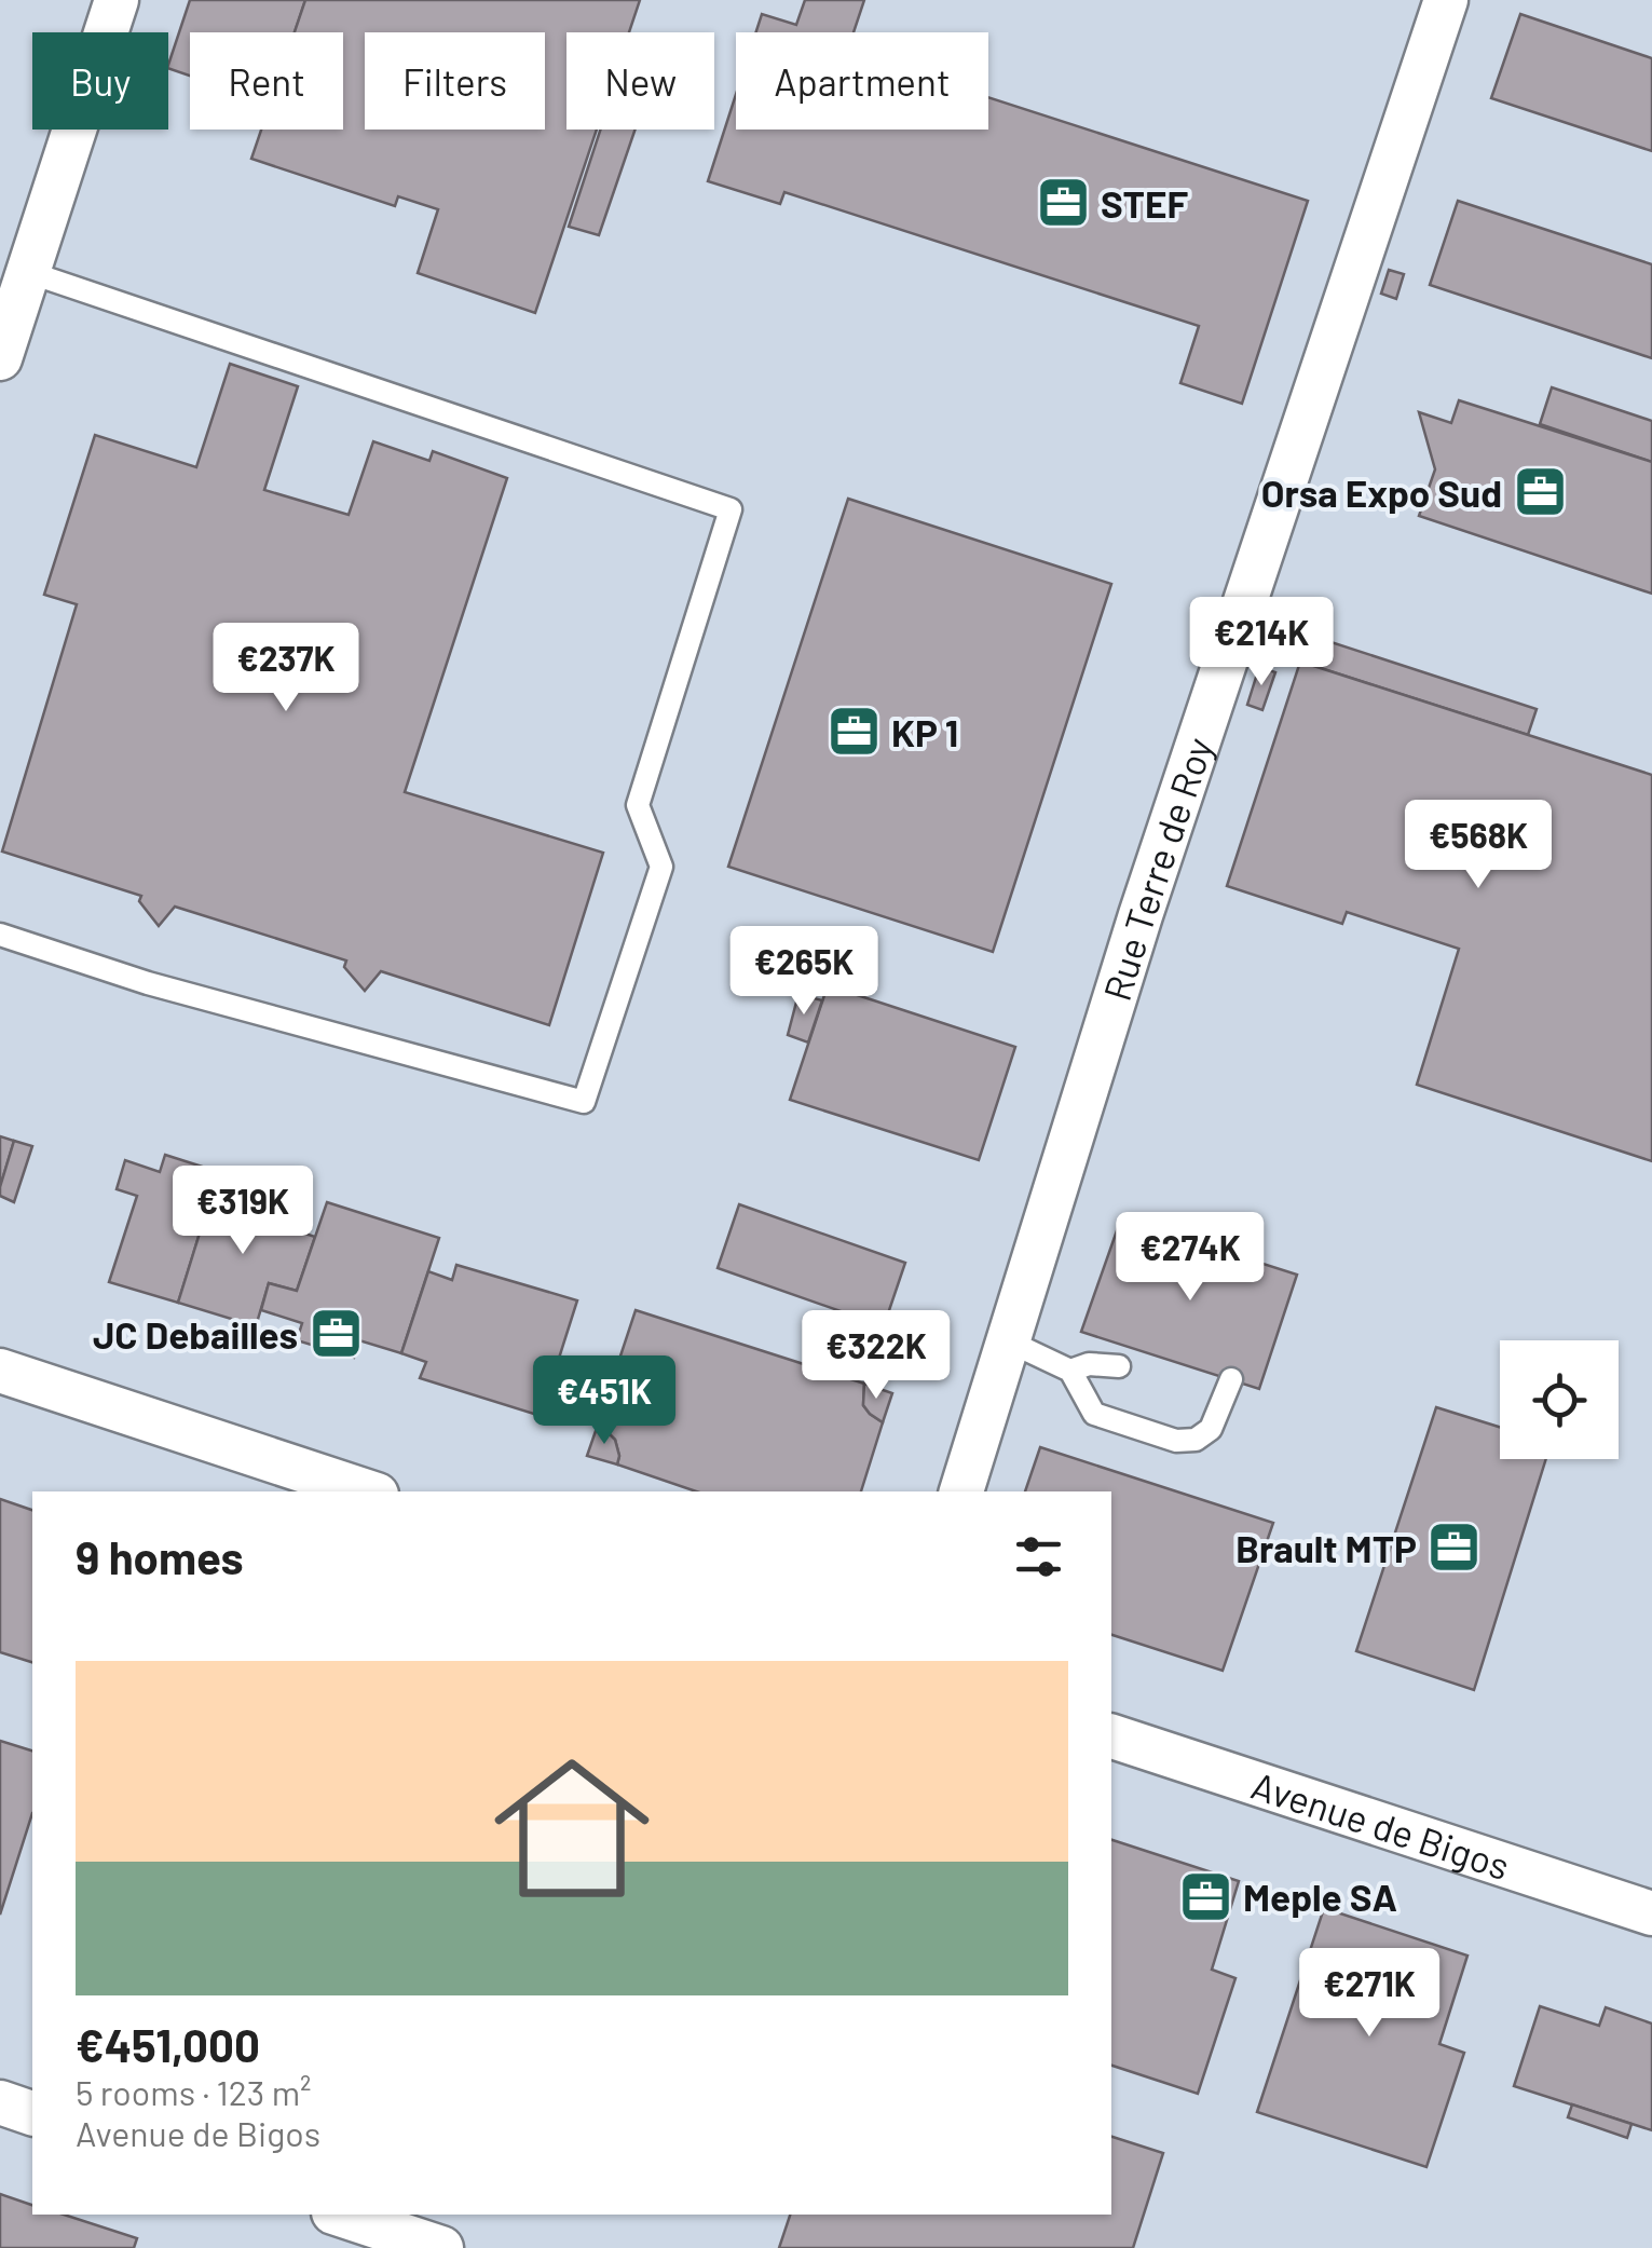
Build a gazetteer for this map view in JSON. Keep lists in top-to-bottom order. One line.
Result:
{"streets":{"street":["Rue Terre de Roy","Avenue de Bigos"]},"places":{"office":["STEF","Orsa Expo Sud","KP 1","JC Debailles","Brault MTP","Meple SA"]},"page":{"chip":["Buy","Rent","Filters","New","Apartment"],"price":["€214K","€237K","€568K","€265K","€319K","€274K","€322K","€451K","€271K"],"heading":"9 homes","list":[{"name":"€451,000","note":"5 rooms · 123 m² · Avenue de Bigos"}]}}
